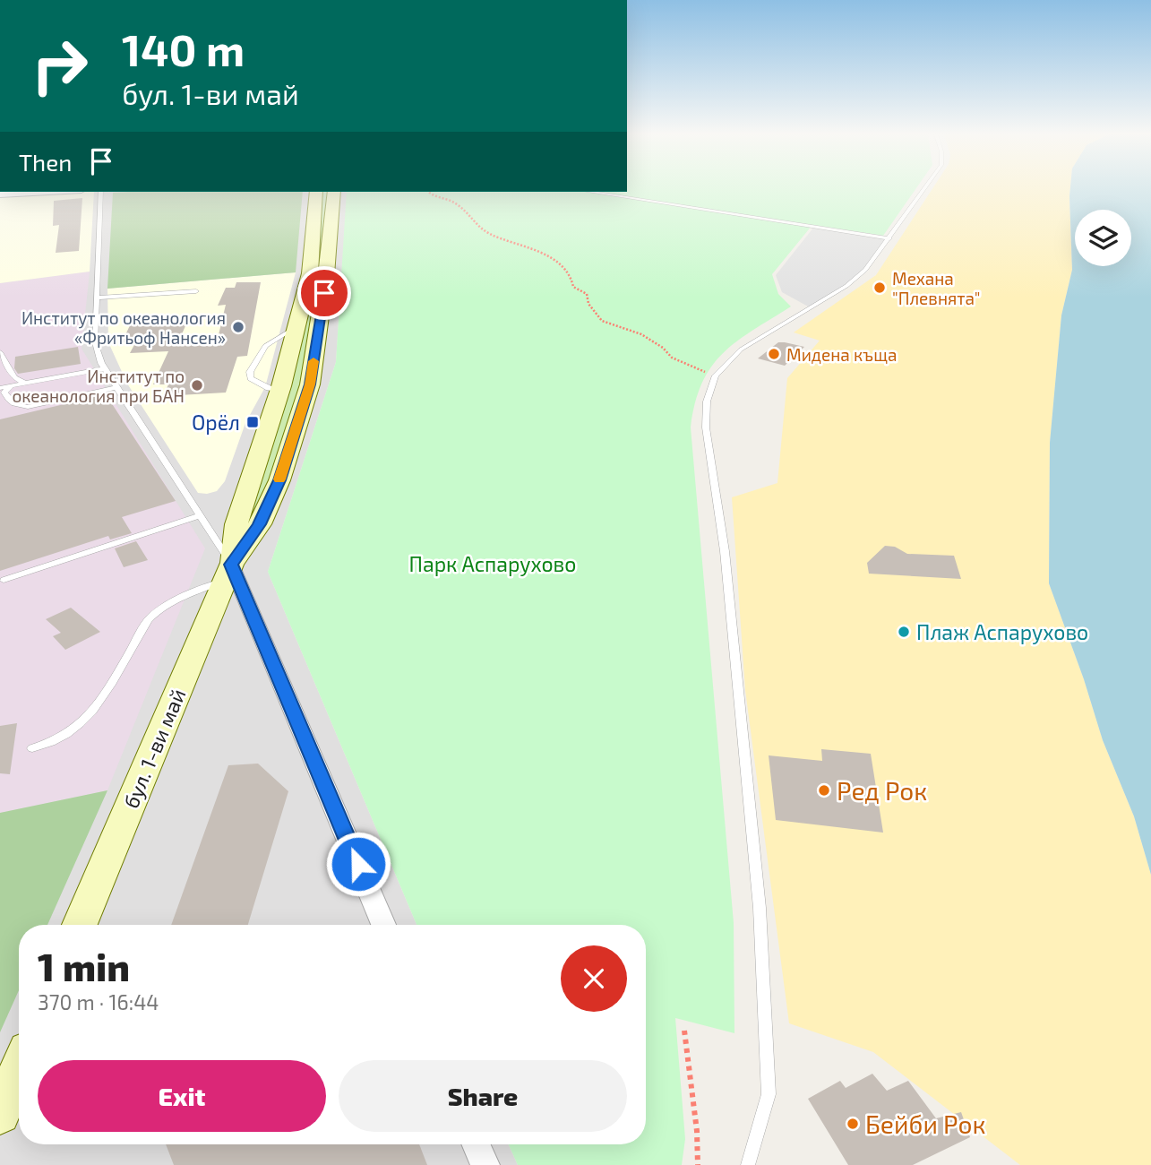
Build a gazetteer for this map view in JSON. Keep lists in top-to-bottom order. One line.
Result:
{"streets":{"main road":["бул. 1-ви май"]},"parks":["Парк Аспарухово"],"places":{"other":["Механа \"Плевнята\"","Институт по океанология «Фритьоф Нансен»","Мидена къща","Институт по океанология при БАН","Плаж Аспарухово","Ред Рок","Бейби Рок"],"transit":["Орёл"]},"page":{"turn":["140 m","бул. 1-ви май"],"then":"Then","heading":["1 min","370 m · 16:44"],"buttons":["Exit","Share"]}}
